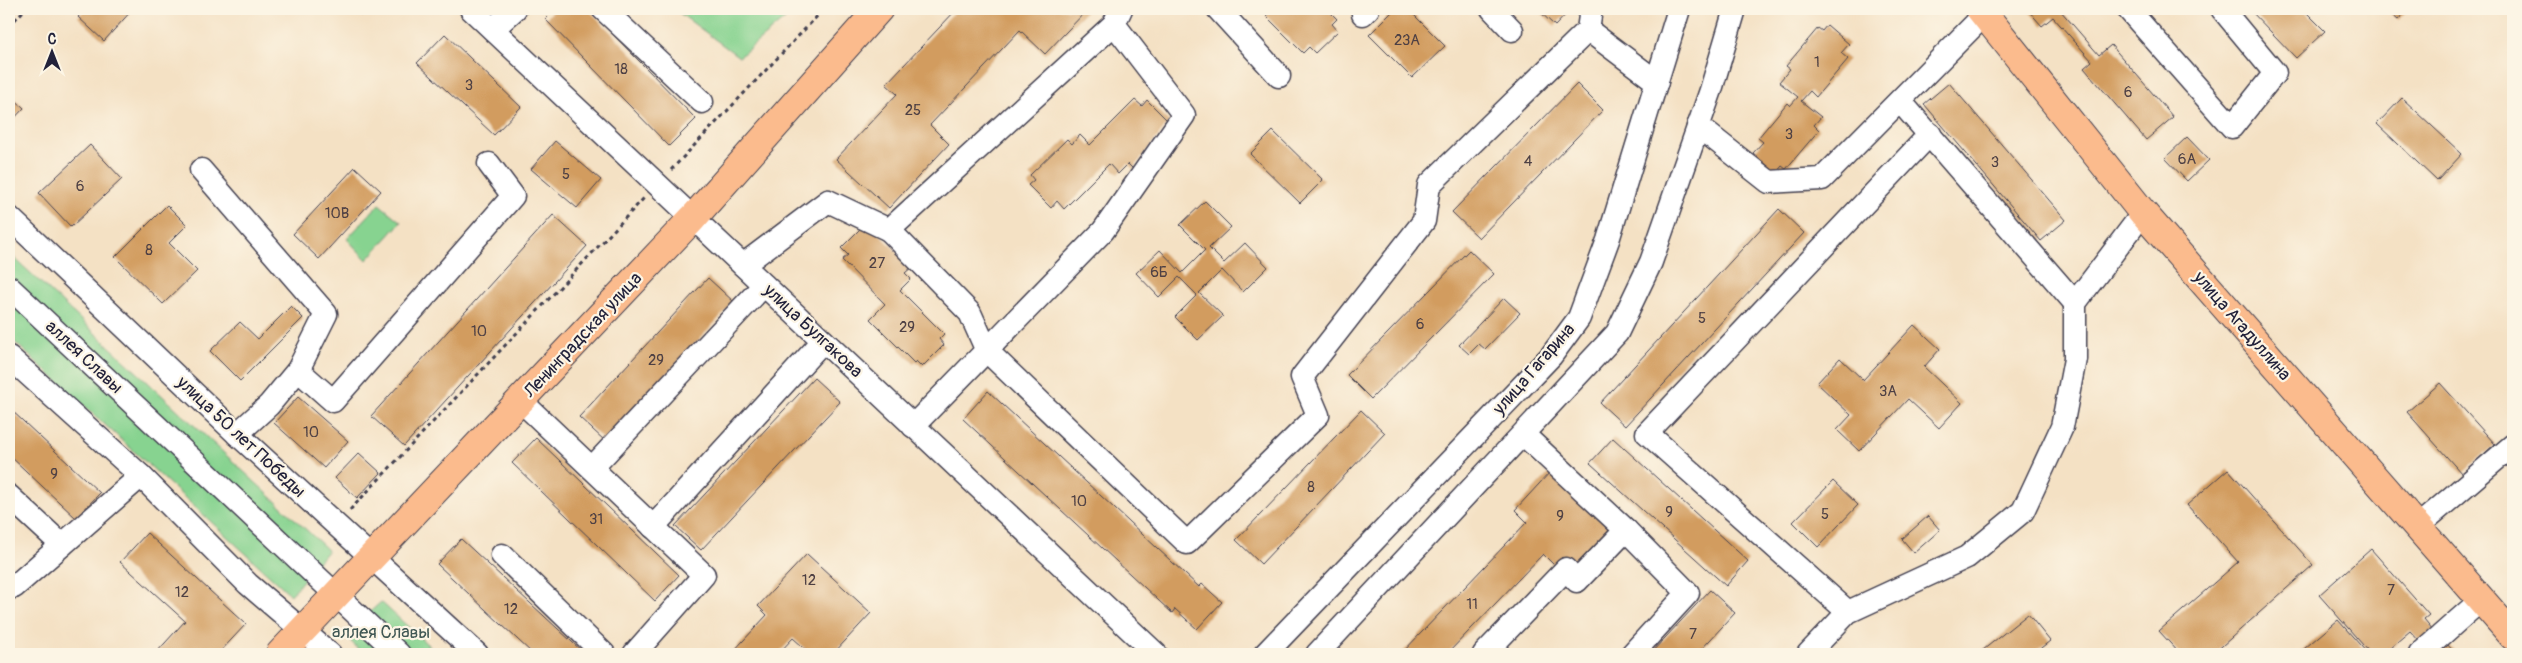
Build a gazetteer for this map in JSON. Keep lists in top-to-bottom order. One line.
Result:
{"streets":{"main road":["улица Агадуллина","Ленинградская улица"],"street":["улица Булгакова","аллея Славы","улица Гагарина","улица 50 лет Победы"]},"crossings":[["улица Булгакова","Ленинградская улица"],["Ленинградская улица","аллея Славы"],["Ленинградская улица","улица 50 лет Победы"]],"parks":["аллея Славы"],"house_numbers":["23А","1","18","3","6","25","3","6А","4","3","5","6","10В","8","27","6Б","5","6","29","10","29","3А","10","9","8","10","9","5","9","31","12","7","12","11","12","7"],"north":"top"}
